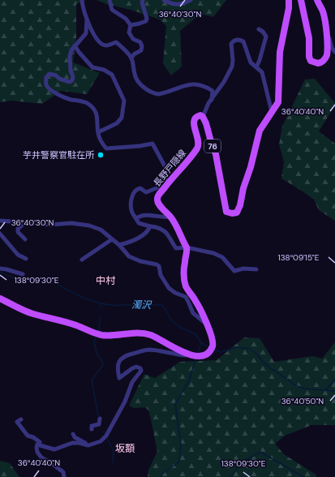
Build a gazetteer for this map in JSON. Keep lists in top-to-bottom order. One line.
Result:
{"streets":{"main road":["76","長野戸隠線"]},"crossings":[["76","長野戸隠線"]],"districts":["中村","坂額"],"water":["濁沢"],"places":["芋井警察官駐在所"],"coordinates":["36°40'30\"N","36°40'40\"N","138°09'15\"E","138°09'30\"E","36°40'50\"N"]}
